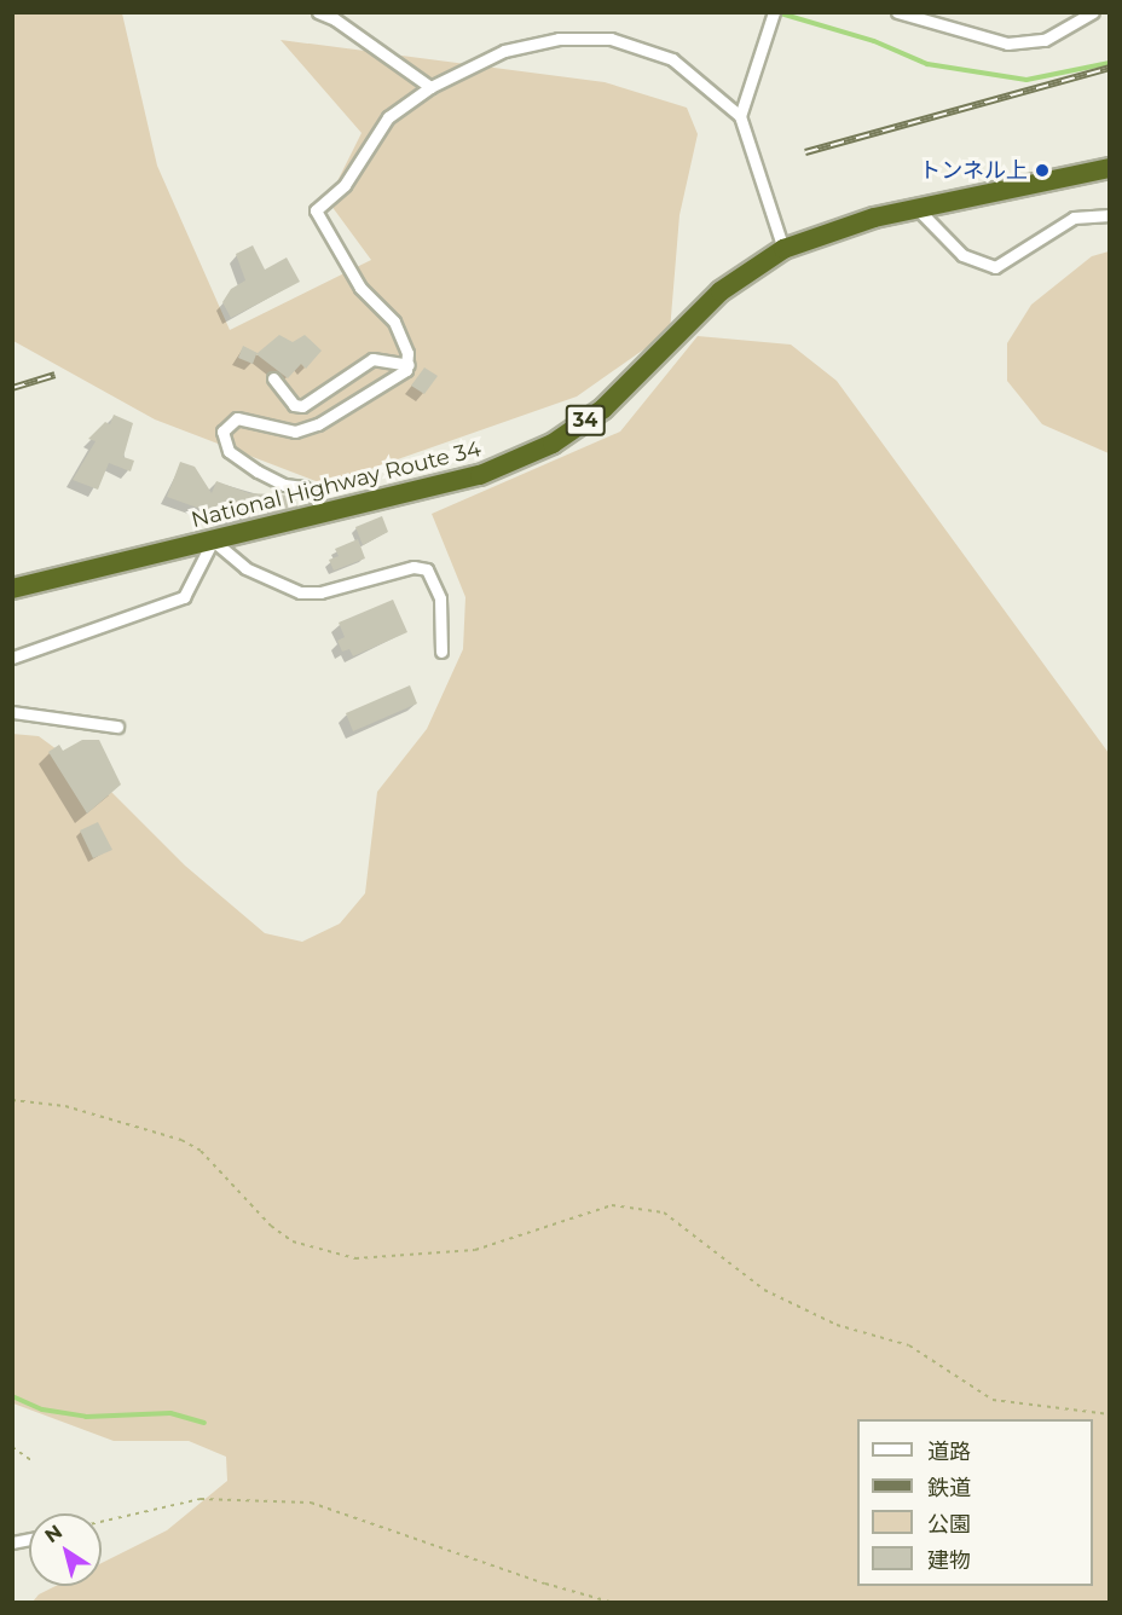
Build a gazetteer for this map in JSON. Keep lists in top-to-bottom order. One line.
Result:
{"streets":{"highway":["34","National Highway Route 34"]},"places":["トンネル上"],"legend":["道路","鉄道","公園","建物"],"north":"top left"}
